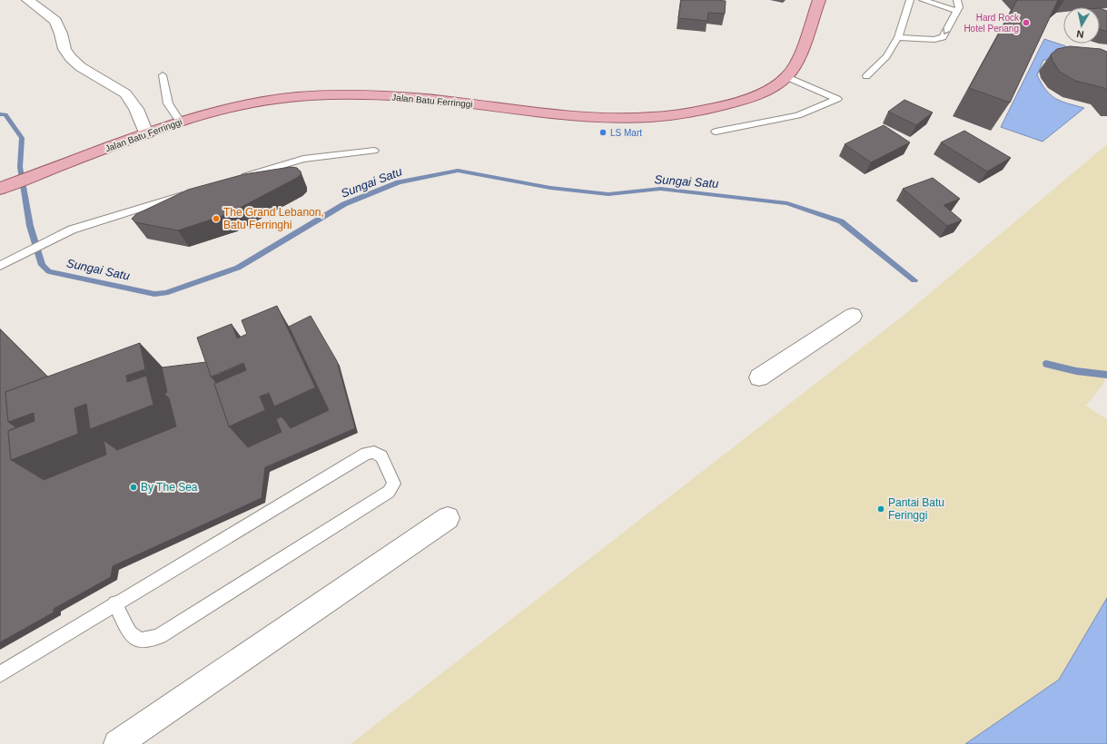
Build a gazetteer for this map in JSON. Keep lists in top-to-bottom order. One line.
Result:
{"streets":{"main road":["Jalan Batu Ferringgi"]},"water":["Sungai Satu"],"places":["Hard Rock Hotel Penang","LS Mart","The Grand Lebanon, Batu Ferringhi","By The Sea","Pantai Batu Feringgi"],"north":"bottom"}
